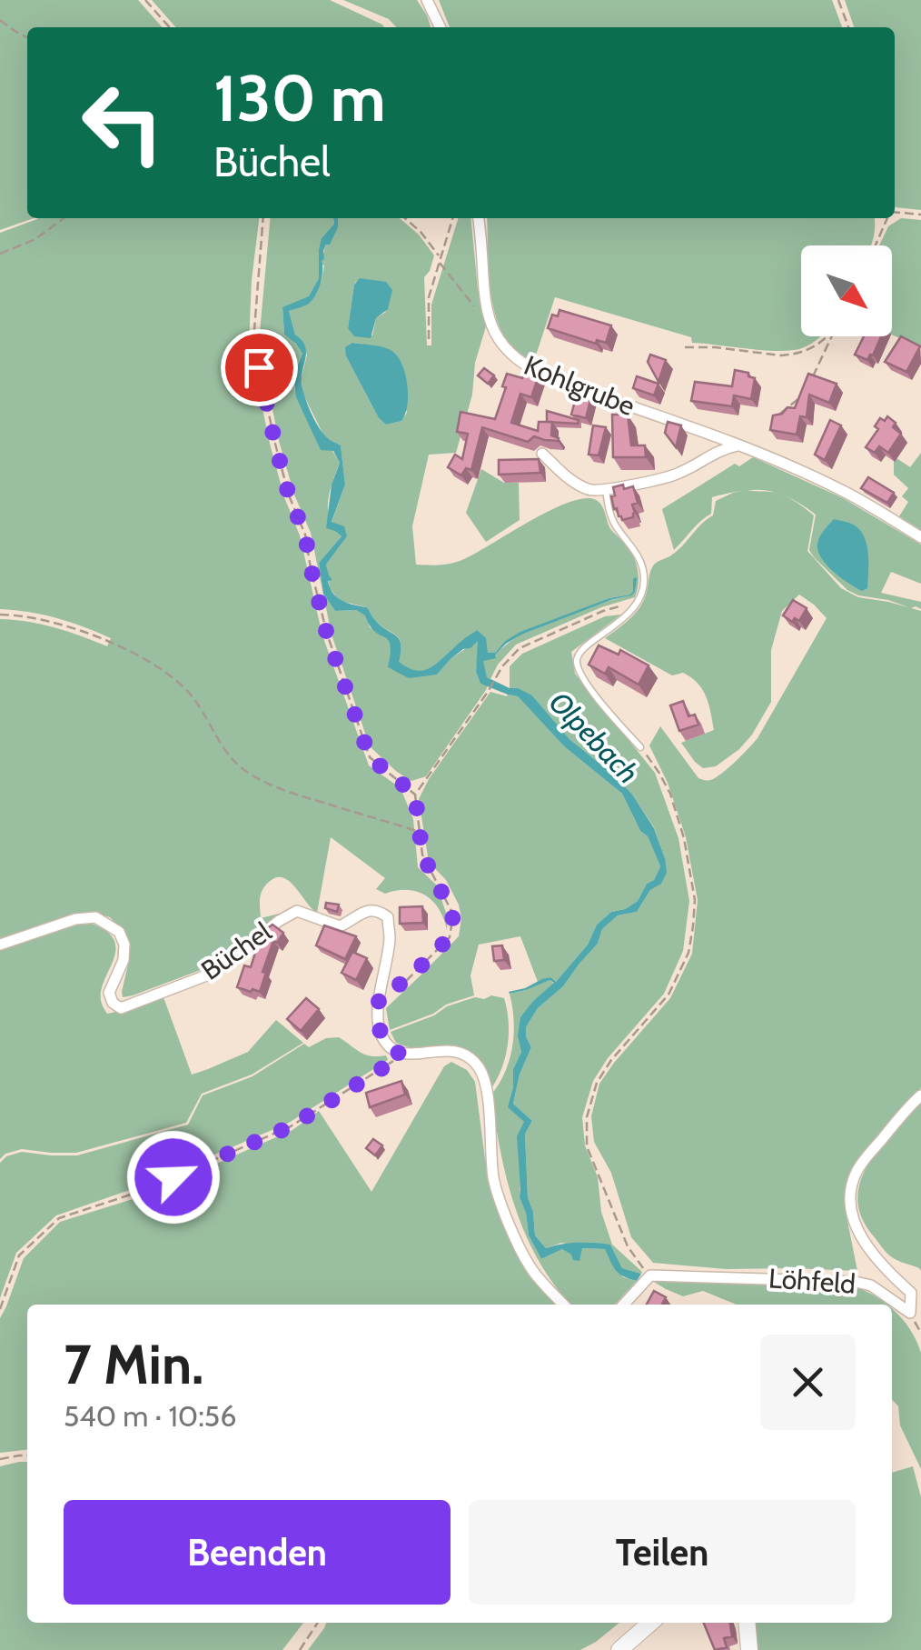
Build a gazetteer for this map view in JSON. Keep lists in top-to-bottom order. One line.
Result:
{"streets":{"street":["Kohlgrube","Büchel","Löhfeld"]},"water":["Olpebach"],"north":"bottom right","page":{"turn":["130 m","Büchel"],"heading":["7 Min.","540 m · 10:56"],"buttons":["Beenden","Teilen"]}}
